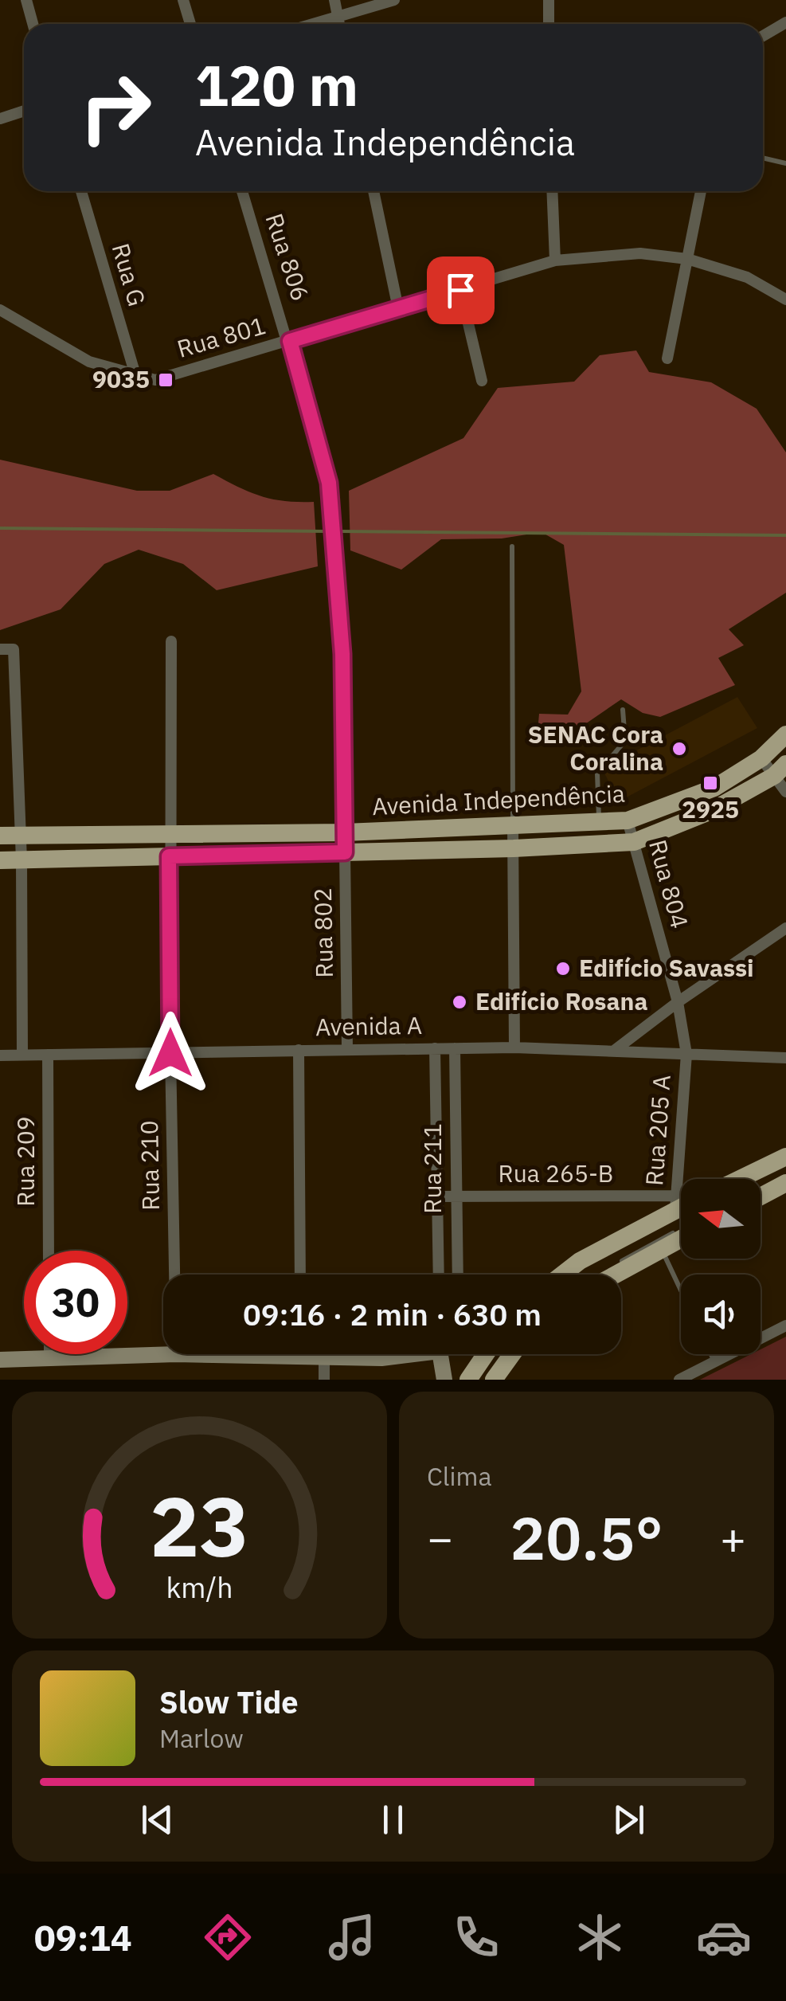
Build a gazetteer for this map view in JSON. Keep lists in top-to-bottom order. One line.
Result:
{"streets":{"main road":["Avenida Independência"],"street":["Rua 806","Rua G","Rua 801","Rua 804","Rua 802","Avenida A","Rua 205 A","Rua 209","Rua 210","Rua 211","Rua 265-B"]},"crossings":[["Rua 806","Rua 801"],["Rua 806","Rua 802"],["Rua G","Rua 801"],["Avenida Independência","Rua 804"],["Avenida Independência","Rua 802"],["Avenida Independência","Rua 210"],["Rua 804","Avenida A"],["Rua 804","Rua 205 A"],["Rua 802","Avenida A"],["Avenida A","Rua 205 A"],["Avenida A","Rua 209"],["Avenida A","Rua 210"],["Avenida A","Rua 211"],["Rua 205 A","Rua 265-B"],["Rua 211","Rua 265-B"]],"places":{"transit":["9035","2925"],"other":["SENAC Cora Coralina","Edifício Savassi","Edifício Rosana"]},"north":"left","page":{"turn":["120 m","Avenida Independência"],"limit":"30","trip":"09:16 · 2 min · 630 m","tile":"Clima","heat":["−","20.5°","+"],"song":["Slow Tide","Marlow"],"tabs":"09:14","gauge":["23","km/h"]}}
